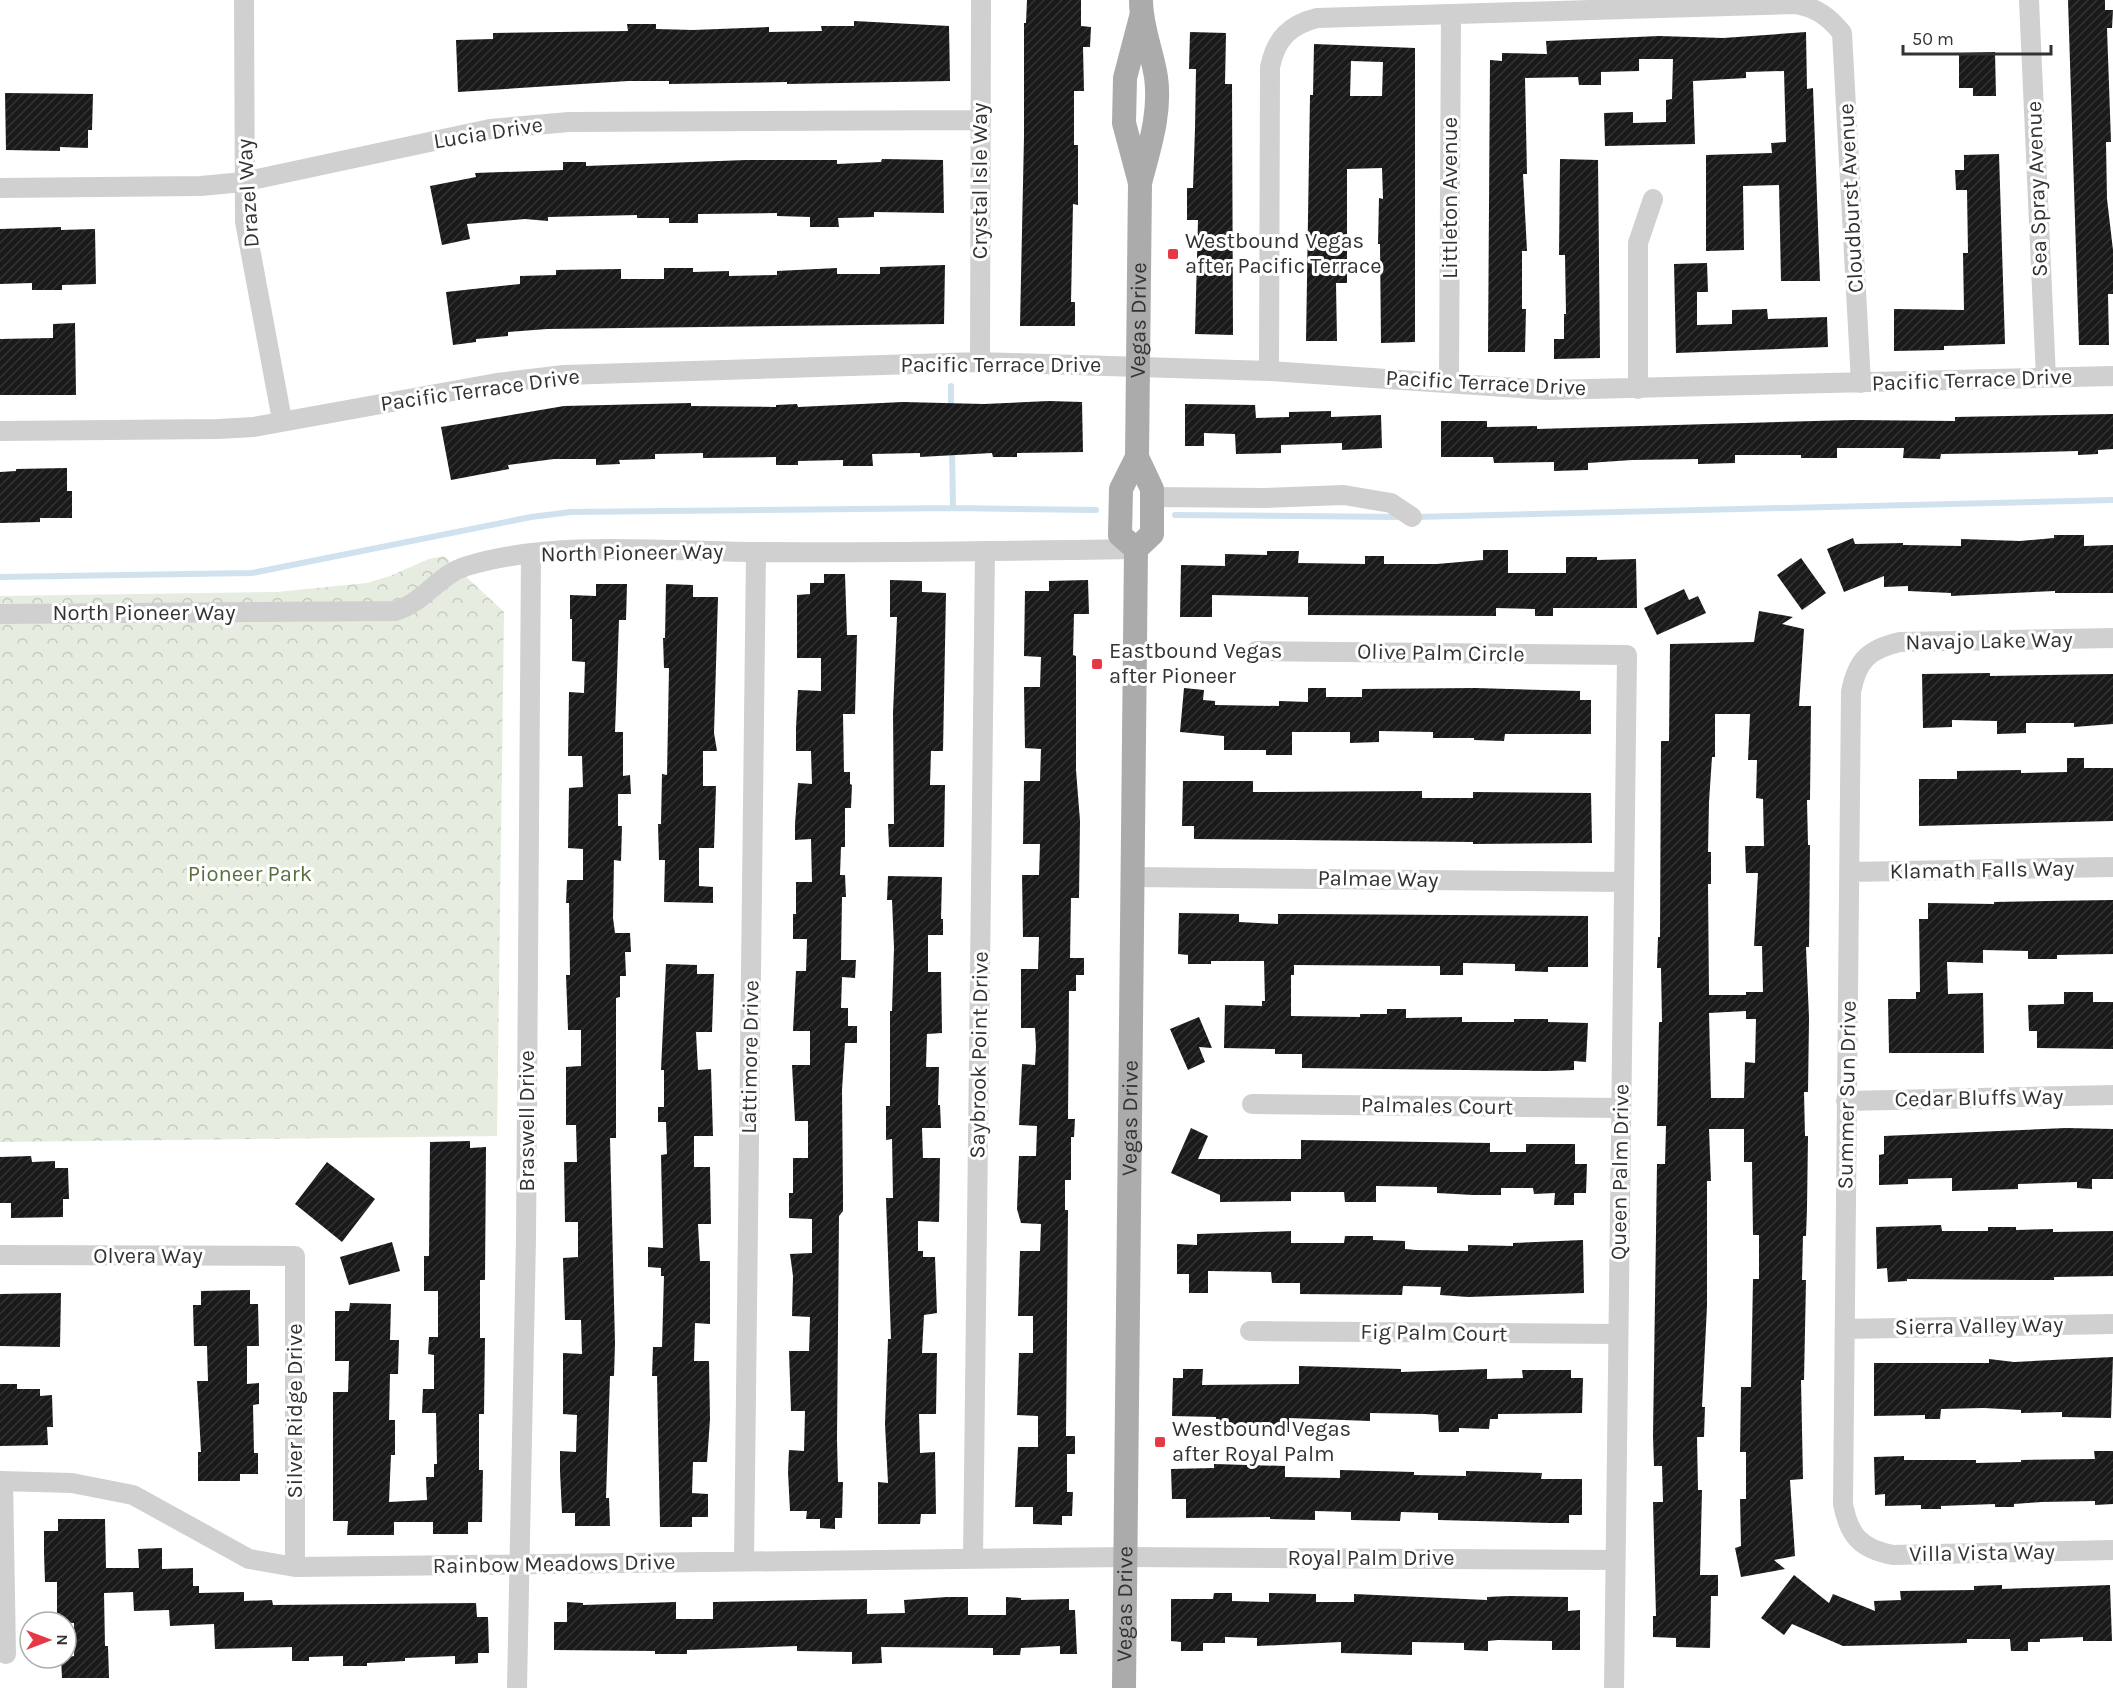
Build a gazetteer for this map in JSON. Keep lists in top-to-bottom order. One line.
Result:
{"streets":{"main road":["Vegas Drive"],"street":["Lucia Drive","Crystal Isle Way","Sea Spray Avenue","Drazel Way","Littleton Avenue","Cloudburst Avenue","Pacific Terrace Drive","North Pioneer Way","Navajo Lake Way","Olive Palm Circle","Klamath Falls Way","Palmae Way","Saybrook Point Drive","Lattimore Drive","Summer Sun Drive","Cedar Bluffs Way","Palmales Court","Braswell Drive","Queen Palm Drive","Olvera Way","Sierra Valley Way","Fig Palm Court","Silver Ridge Drive","Villa Vista Way","Royal Palm Drive","Rainbow Meadows Drive"]},"crossings":[["Lucia Drive","Crystal Isle Way"],["Lucia Drive","Drazel Way"],["Crystal Isle Way","Pacific Terrace Drive"],["Sea Spray Avenue","Pacific Terrace Drive"],["Drazel Way","Pacific Terrace Drive"],["Littleton Avenue","Cloudburst Avenue"],["Littleton Avenue","Pacific Terrace Drive"],["Cloudburst Avenue","Pacific Terrace Drive"],["Vegas Drive","Pacific Terrace Drive"],["Vegas Drive","North Pioneer Way"],["Vegas Drive","Palmae Way"],["Vegas Drive","Royal Palm Drive"],["Vegas Drive","Rainbow Meadows Drive"],["North Pioneer Way","Saybrook Point Drive"],["North Pioneer Way","Lattimore Drive"],["North Pioneer Way","Braswell Drive"],["Navajo Lake Way","Summer Sun Drive"],["Olive Palm Circle","Queen Palm Drive"],["Klamath Falls Way","Summer Sun Drive"],["Palmae Way","Queen Palm Drive"],["Saybrook Point Drive","Rainbow Meadows Drive"],["Lattimore Drive","Rainbow Meadows Drive"],["Summer Sun Drive","Cedar Bluffs Way"],["Summer Sun Drive","Sierra Valley Way"],["Summer Sun Drive","Villa Vista Way"],["Palmales Court","Queen Palm Drive"],["Braswell Drive","Rainbow Meadows Drive"],["Queen Palm Drive","Fig Palm Court"],["Queen Palm Drive","Royal Palm Drive"],["Olvera Way","Silver Ridge Drive"],["Silver Ridge Drive","Rainbow Meadows Drive"],["Royal Palm Drive","Rainbow Meadows Drive"]],"parks":["Pioneer Park"],"places":{"transit":["Westbound Vegas after Pacific Terrace","Eastbound Vegas after Pioneer","Westbound Vegas after Royal Palm"]},"scale_bar":"50 m","north":"right"}
